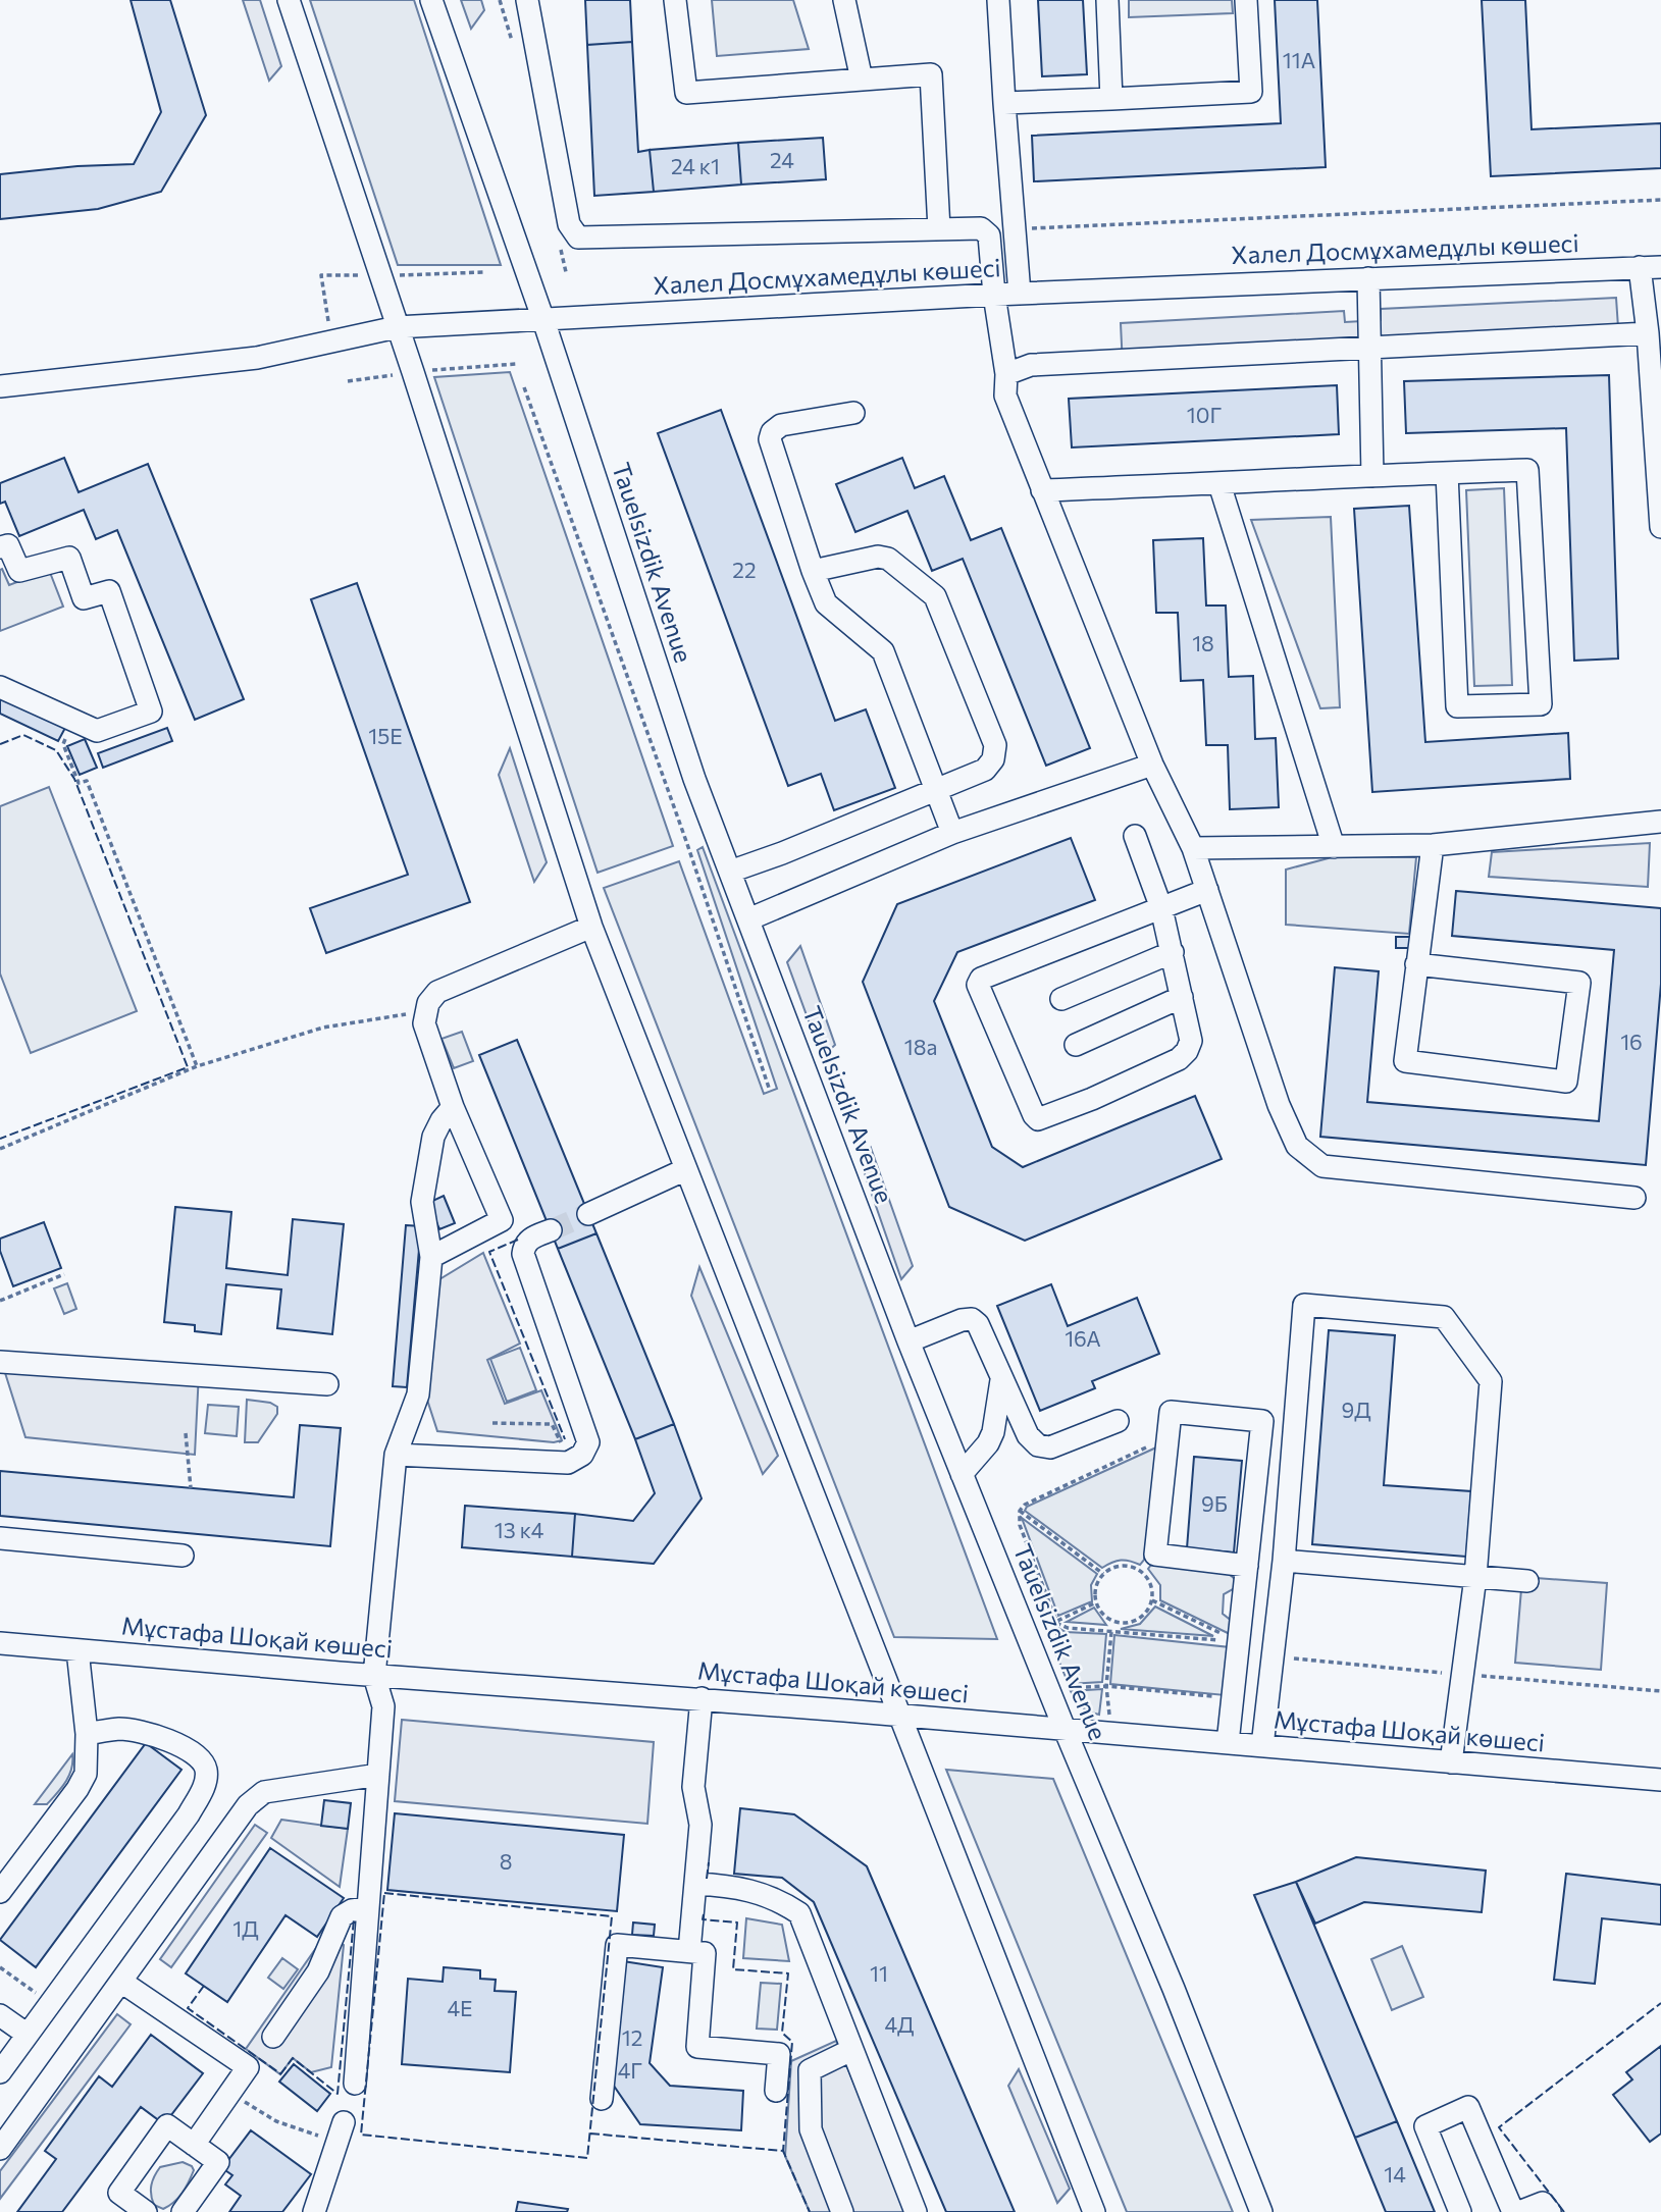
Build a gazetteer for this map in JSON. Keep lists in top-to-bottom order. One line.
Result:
{"streets":{"street":["Халел Досмұхамедұлы көшесі","Tauelsizdik Avenue","Мұстафа Шоқай көшесі"]},"crossings":[["Халел Досмұхамедұлы көшесі","Tauelsizdik Avenue"],["Tauelsizdik Avenue","Мұстафа Шоқай көшесі"]],"house_numbers":["11А","24","24 к1","10Г","22","18","15Е","16","18а","16А","9Д","9Б","13 к4","8","1Д","11","4Е","4Д","12","4Г","14"]}
